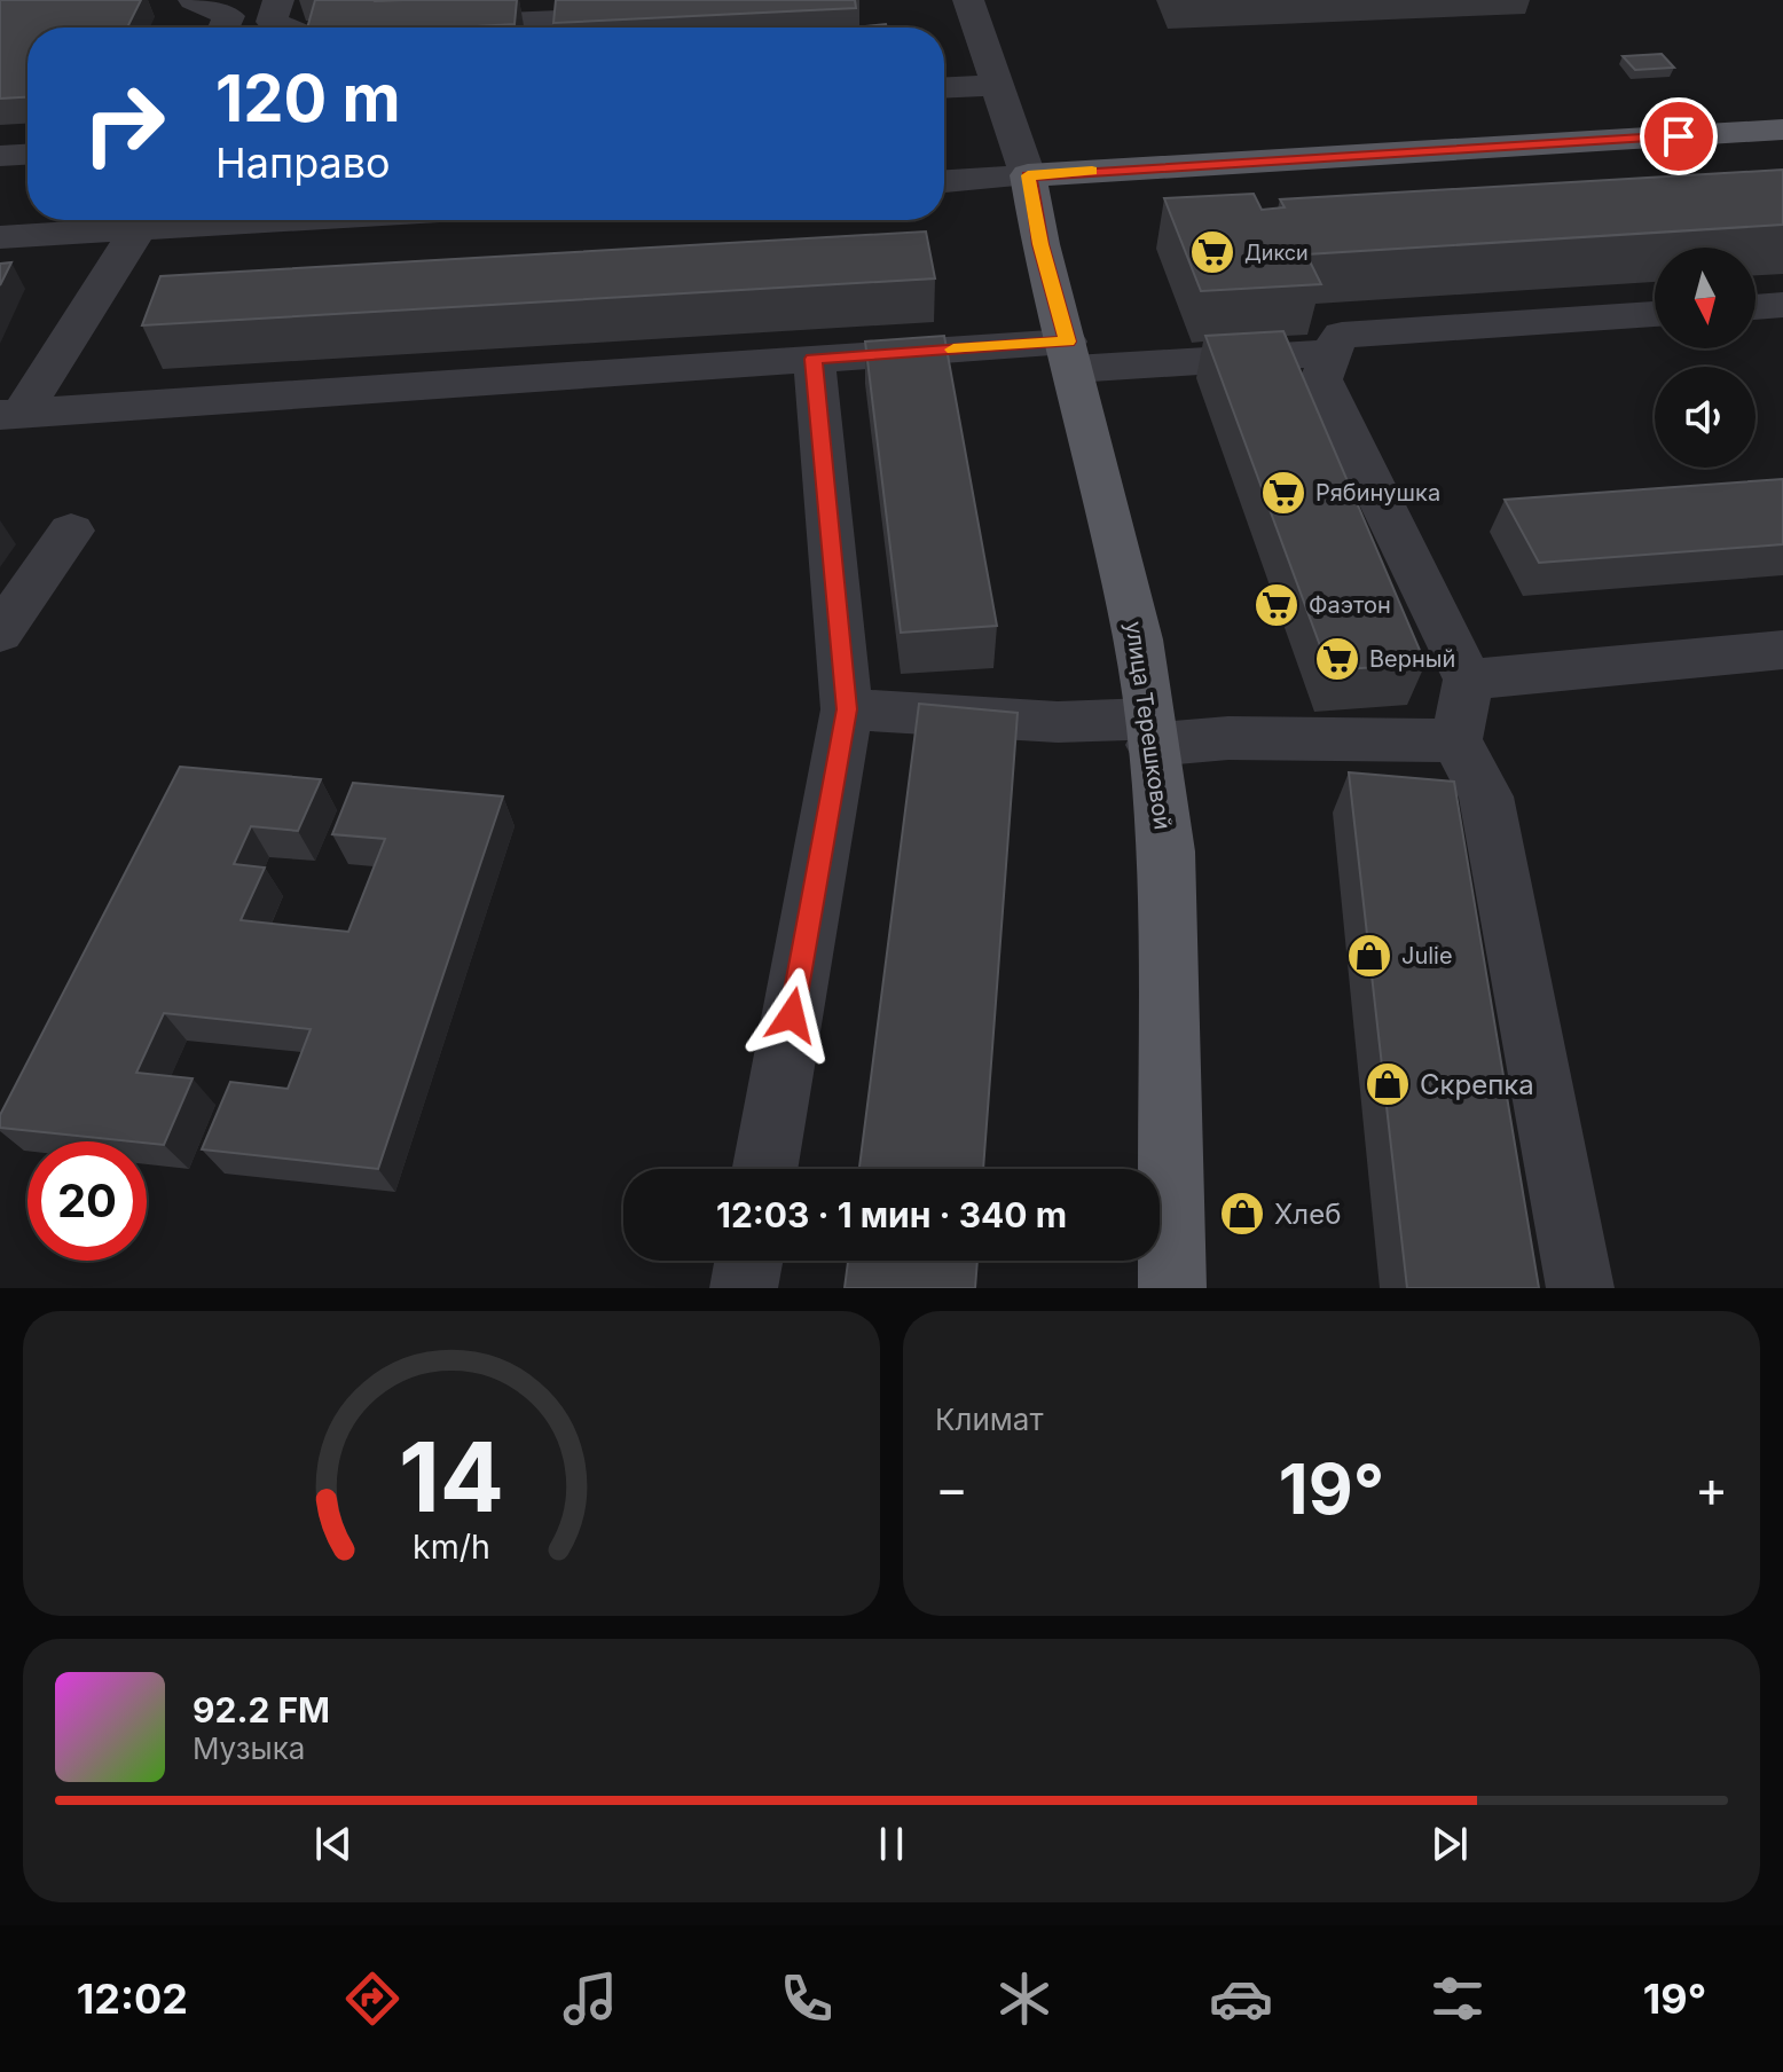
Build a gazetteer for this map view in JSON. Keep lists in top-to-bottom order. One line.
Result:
{"streets":{"main road":["улица Терешковой"]},"places":{"supermarket":["Дикси","Рябинушка","Фаэтон","Верный"],"shop":["Julie","Скрепка","Хлеб"]},"north":"bottom","page":{"turn":["120 m","Направо"],"limit":"20","trip":"12:03 · 1 мин · 340 m","tile":"Климат","heat":["−","19°","+"],"song":["92.2 FM","Музыка"],"tabs":["12:02","19°"],"gauge":["14","km/h"]}}
